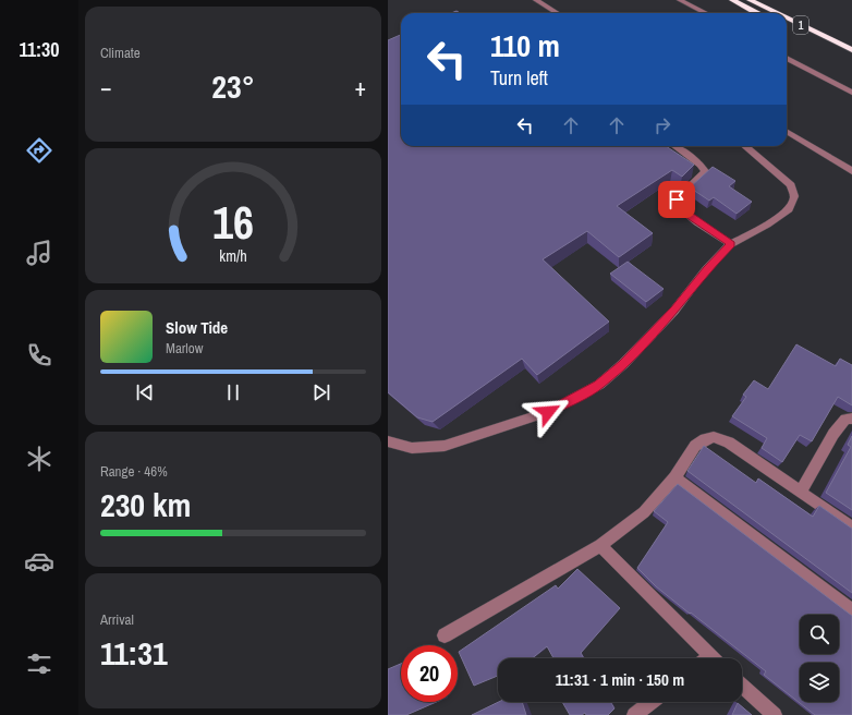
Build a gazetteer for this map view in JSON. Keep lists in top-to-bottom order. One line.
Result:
{"streets":{"highway":["1"]},"page":{"tabs":"11:30","tile":["Climate",["Range · 46%","230 km"],["Arrival","11:31"]],"turn":["110 m","Turn left"],"heat":["−","23°","+"],"song":["Slow Tide","Marlow"],"limit":"20","trip":"11:31 · 1 min · 150 m","gauge":["16","km/h"]}}
